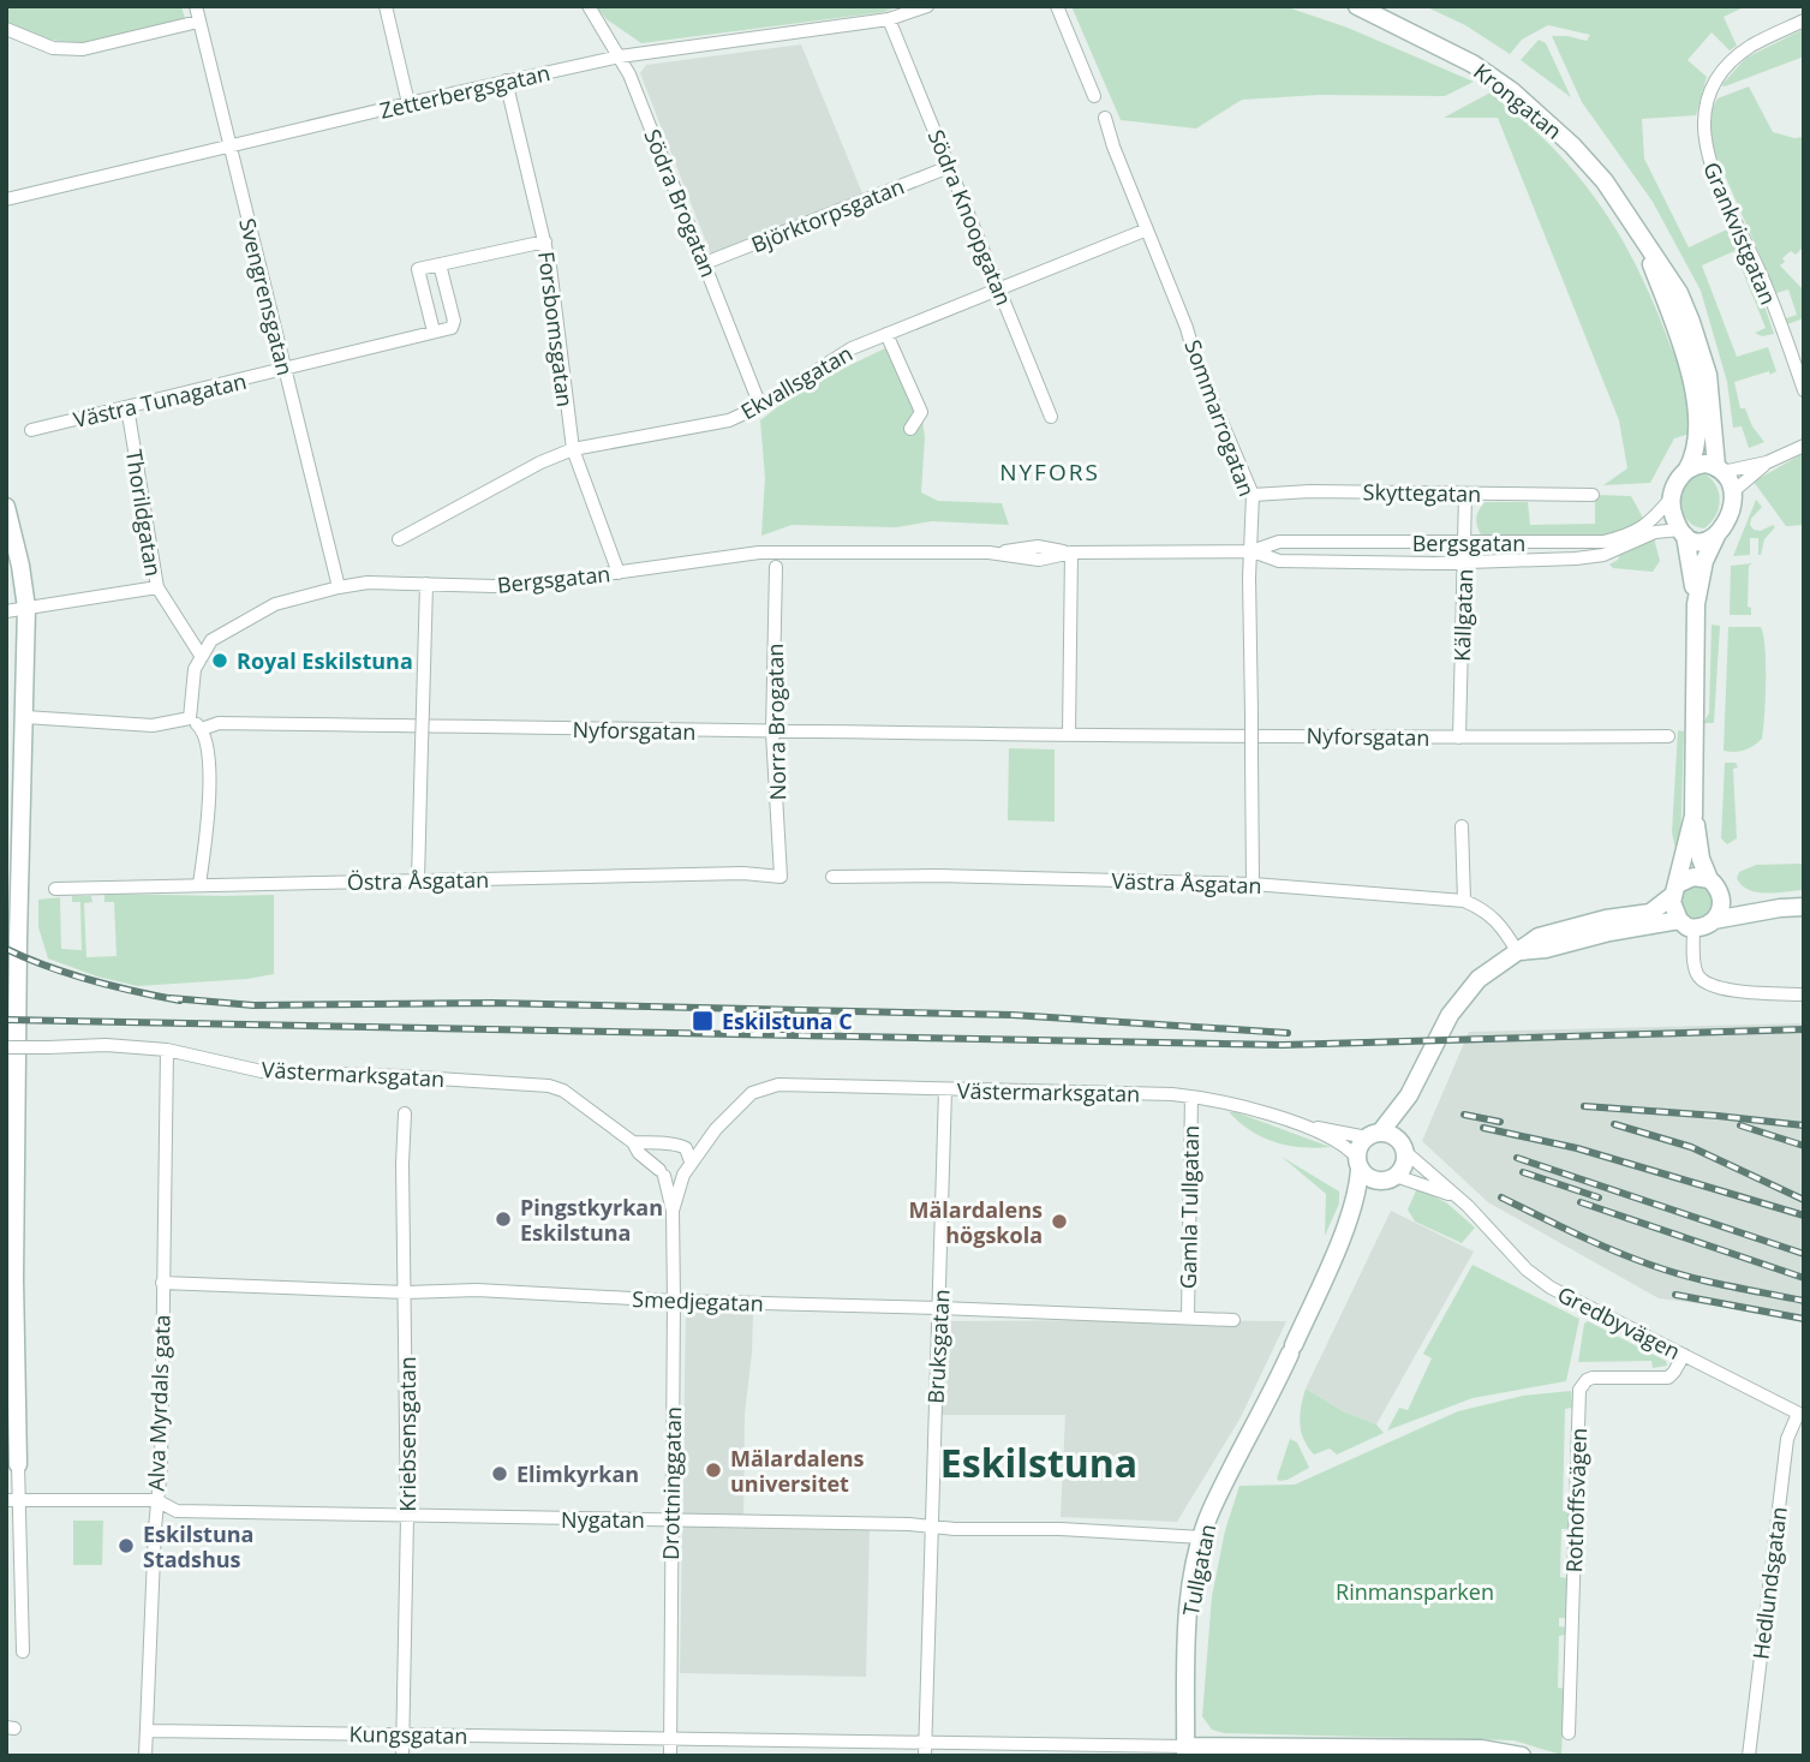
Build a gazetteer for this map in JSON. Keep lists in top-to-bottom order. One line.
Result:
{"streets":{"street":["Zetterbergsgatan","Krongatan","Södra Brogatan","Björktorpsgatan","Södra Knoopgatan","Grankvistgatan","Svengrensgatan","Forsbomsgatan","Ekvallsgatan","Västra Tunagatan","Sommarrogatan","Skyttegatan","Thorildgatan","Bergsgatan","Källgatan","Norra Brogatan","Nyforsgatan","Östra Åsgatan","Västra Åsgatan","Västermarksgatan","Gamla Tullgatan","Smedjegatan","Gredbyvägen","Bruksgatan","Alva Myrdals gata","Kriebsensgatan","Drottninggatan","Rothoffsvägen","Nygatan","Tullgatan","Hedlundsgatan","Kungsgatan"]},"crossings":[["Zetterbergsgatan","Södra Brogatan"],["Zetterbergsgatan","Södra Knoopgatan"],["Zetterbergsgatan","Svengrensgatan"],["Zetterbergsgatan","Forsbomsgatan"],["Krongatan","Bergsgatan"],["Södra Brogatan","Björktorpsgatan"],["Södra Brogatan","Ekvallsgatan"],["Björktorpsgatan","Södra Knoopgatan"],["Södra Knoopgatan","Ekvallsgatan"],["Svengrensgatan","Västra Tunagatan"],["Svengrensgatan","Bergsgatan"],["Forsbomsgatan","Ekvallsgatan"],["Forsbomsgatan","Bergsgatan"],["Ekvallsgatan","Sommarrogatan"],["Västra Tunagatan","Thorildgatan"],["Sommarrogatan","Skyttegatan"],["Sommarrogatan","Bergsgatan"],["Sommarrogatan","Västra Åsgatan"],["Skyttegatan","Källgatan"],["Thorildgatan","Bergsgatan"],["Bergsgatan","Källgatan"],["Källgatan","Nyforsgatan"],["Norra Brogatan","Nyforsgatan"],["Norra Brogatan","Östra Åsgatan"],["Västermarksgatan","Gamla Tullgatan"],["Västermarksgatan","Gredbyvägen"],["Västermarksgatan","Bruksgatan"],["Västermarksgatan","Alva Myrdals gata"],["Västermarksgatan","Drottninggatan"],["Västermarksgatan","Tullgatan"],["Gamla Tullgatan","Smedjegatan"],["Smedjegatan","Bruksgatan"],["Smedjegatan","Alva Myrdals gata"],["Smedjegatan","Kriebsensgatan"],["Smedjegatan","Drottninggatan"],["Gredbyvägen","Rothoffsvägen"],["Gredbyvägen","Tullgatan"],["Gredbyvägen","Hedlundsgatan"],["Bruksgatan","Nygatan"],["Bruksgatan","Kungsgatan"],["Alva Myrdals gata","Nygatan"],["Kriebsensgatan","Nygatan"],["Kriebsensgatan","Kungsgatan"],["Drottninggatan","Nygatan"],["Drottninggatan","Kungsgatan"],["Nygatan","Tullgatan"],["Tullgatan","Kungsgatan"]],"districts":["NYFORS","Eskilstuna"],"parks":["Rinmansparken"],"places":{"other":["Royal Eskilstuna","Pingstkyrkan Eskilstuna","Mälardalens högskola","Mälardalens universitet","Elimkyrkan","Eskilstuna Stadshus"],"transit":["Eskilstuna C"]}}
